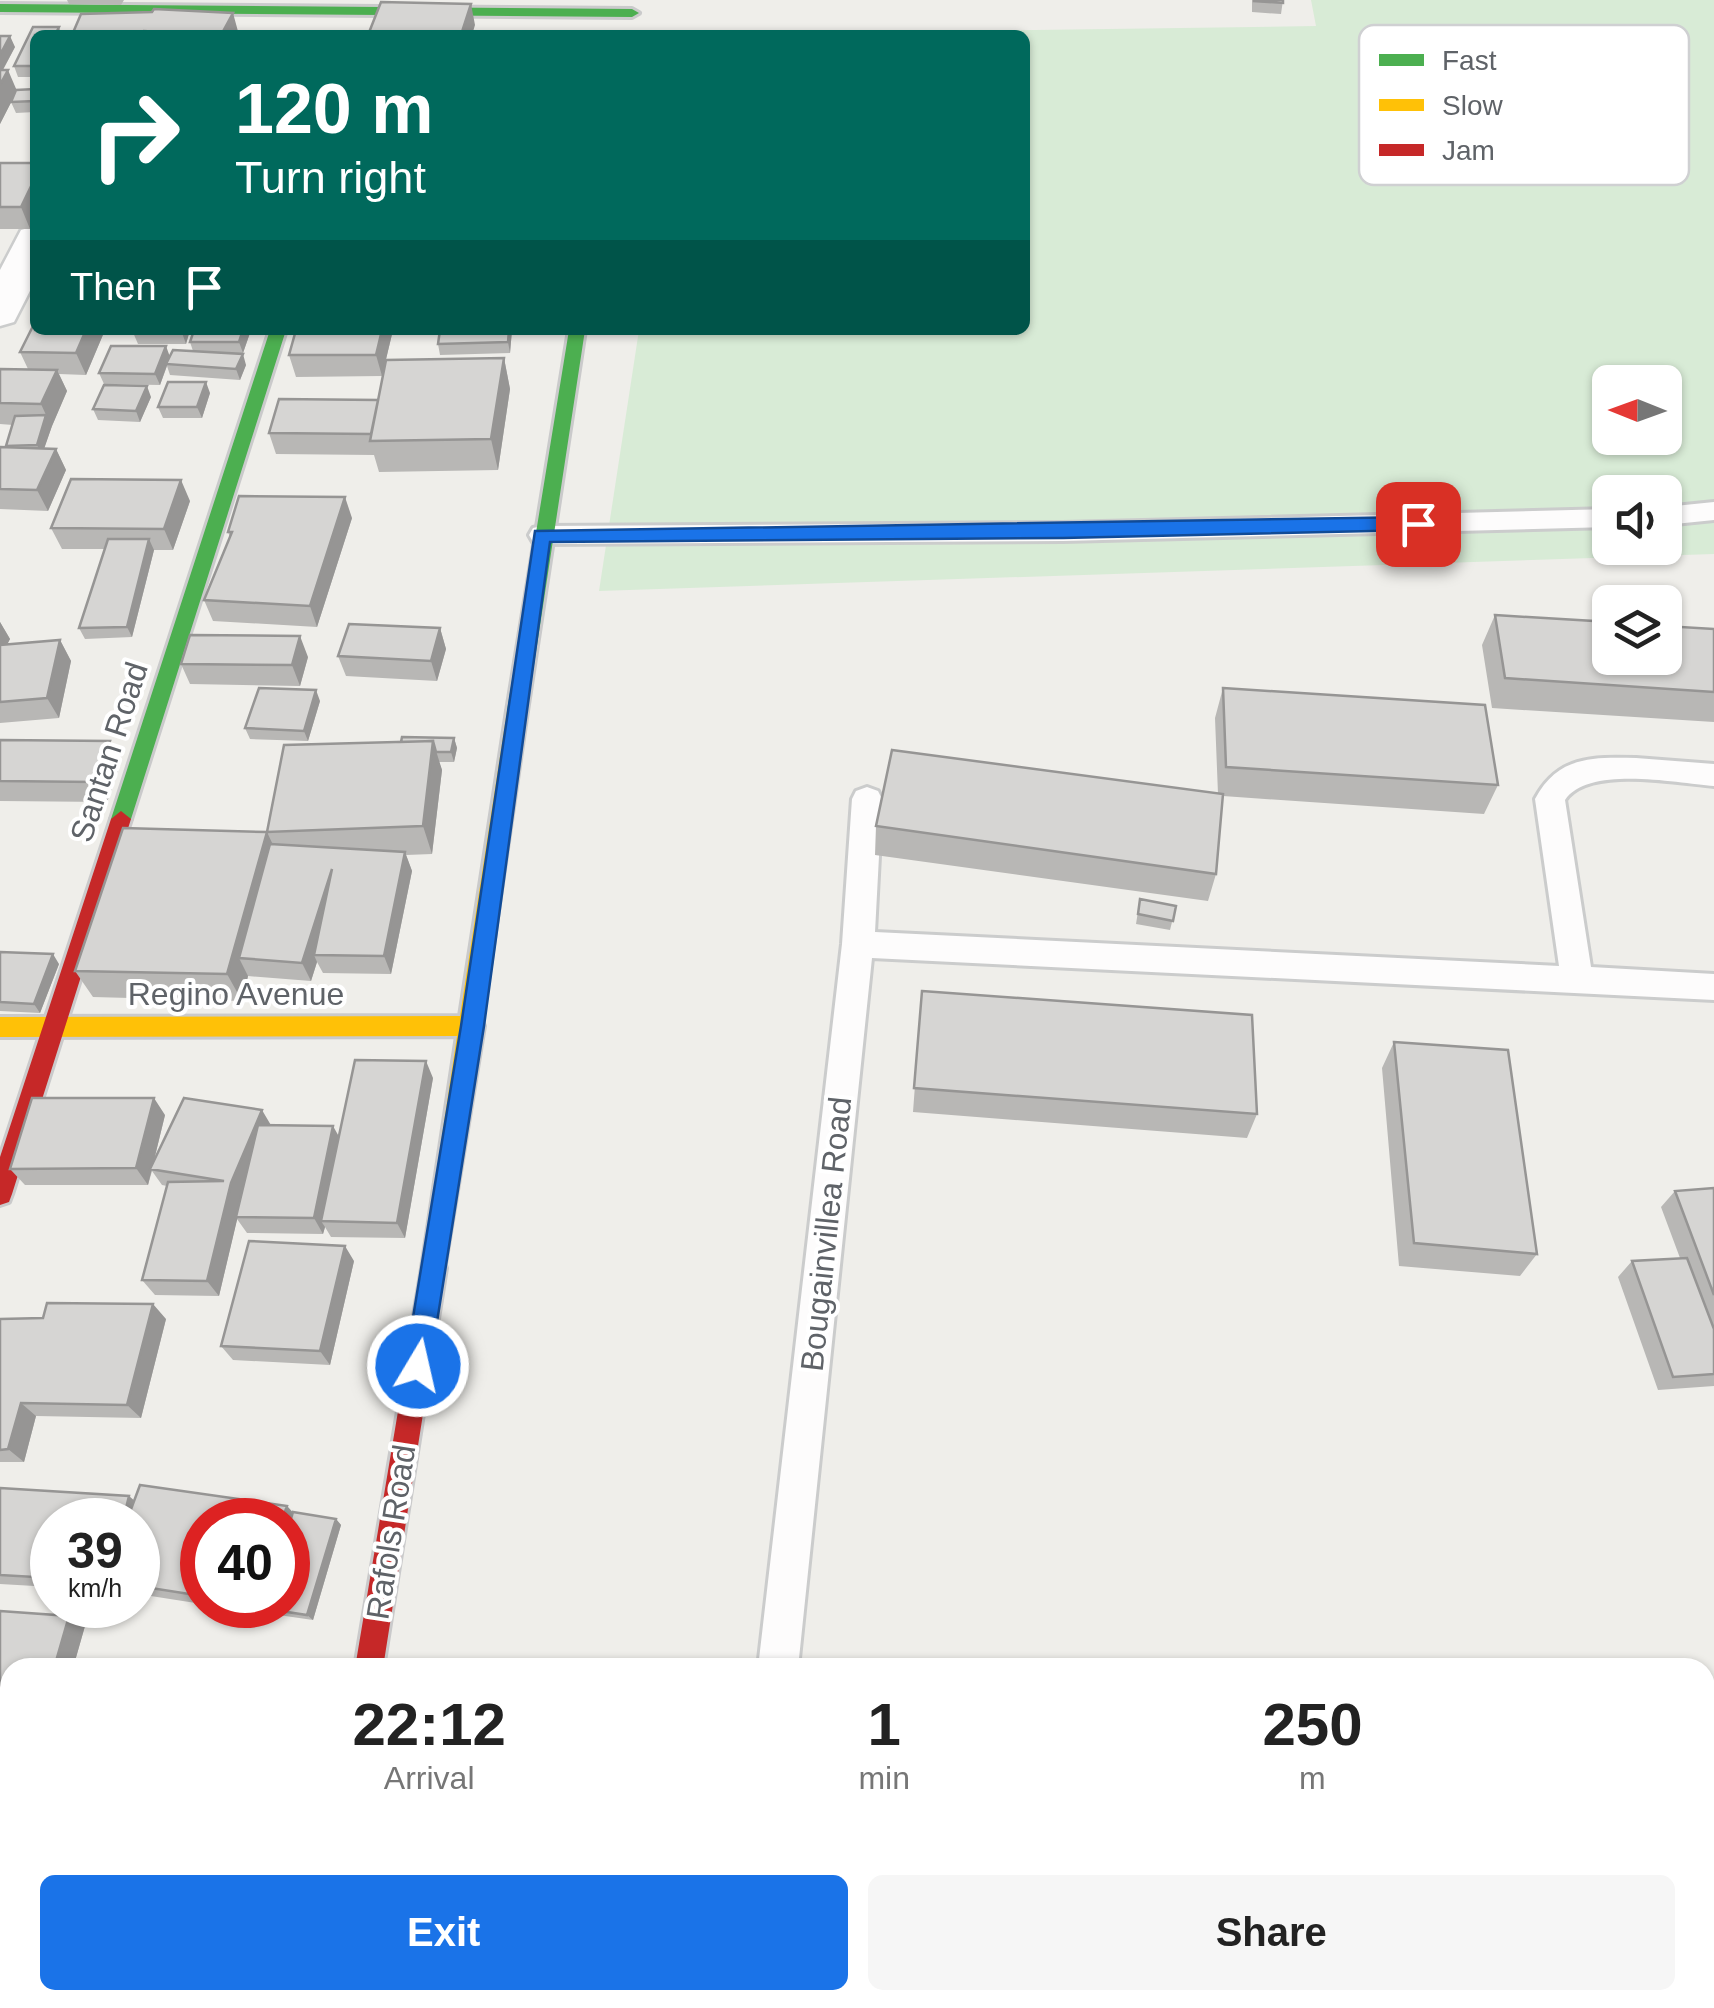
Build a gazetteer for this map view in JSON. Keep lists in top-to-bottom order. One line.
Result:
{"streets":{"street":["Santan Road","Regino Avenue","Rafols Road"],"lane":["Bougainvillea Road"]},"crossings":[["Santan Road","Regino Avenue"],["Regino Avenue","Rafols Road"]],"legend":["Fast","Slow","Jam"],"north":"left","page":{"turn":["120 m","Turn right"],"then":"Then","speed":"39 km/h","limit":"40","eta":["22:12","Arrival","1","min","250","m"],"buttons":["Exit","Share"]}}
